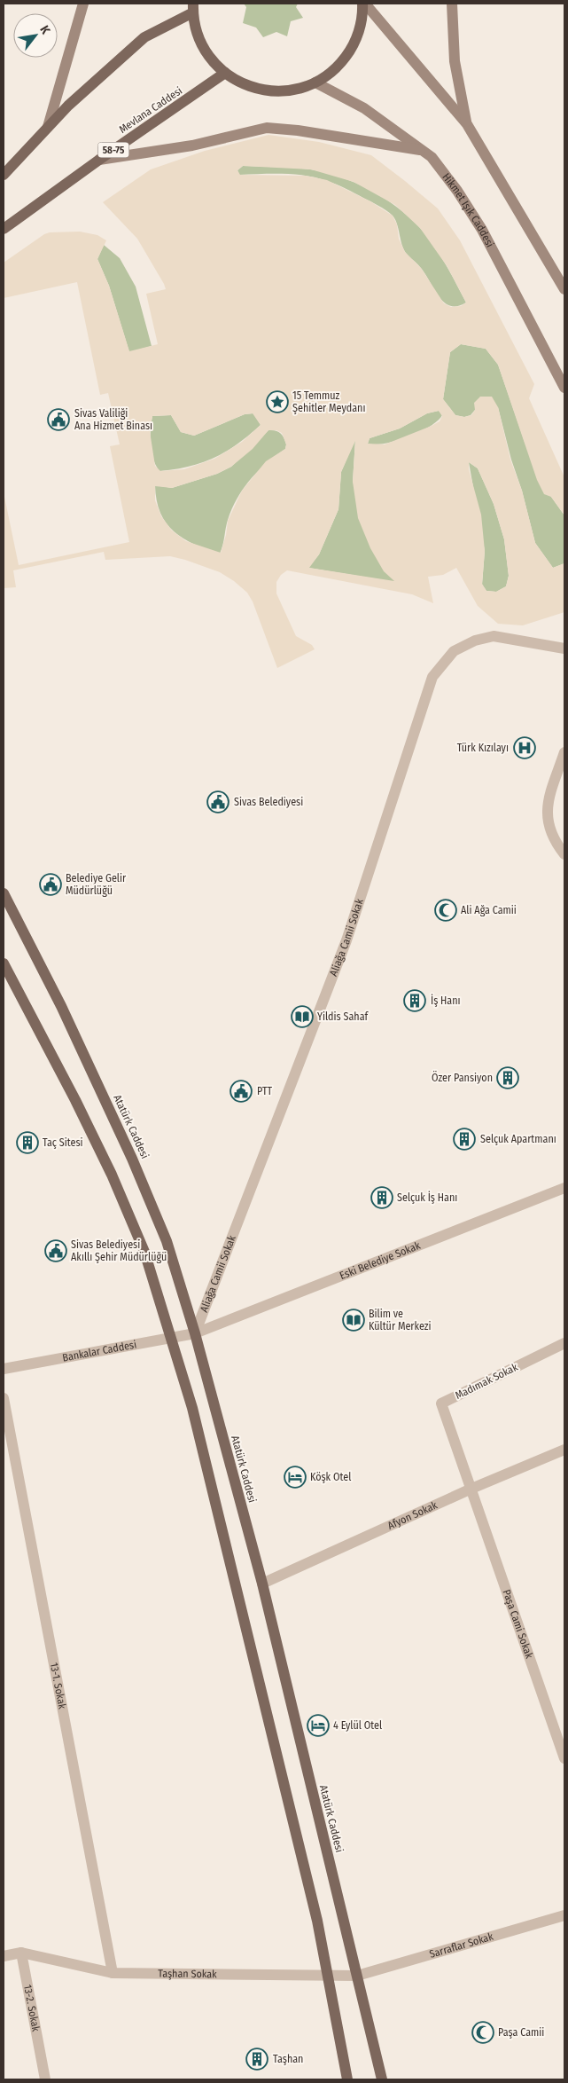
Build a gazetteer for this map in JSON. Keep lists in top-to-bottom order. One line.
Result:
{"streets":{"main road":["Mevlana Caddesi","58-75","Atatürk Caddesi"],"street":["Hikmet Işık Caddesi","Aliağa Camii Sokak","Eski Belediye Sokak","Bankalar Caddesi","Madımak Sokak","Afyon Sokak","Paşa Cami Sokak","13-1. Sokak","Sarraflar Sokak","Taşhan Sokak","13-2. Sokak"]},"crossings":[["Aliağa Camii Sokak","Atatürk Caddesi"],["Aliağa Camii Sokak","Eski Belediye Sokak"],["Aliağa Camii Sokak","Bankalar Caddesi"],["Atatürk Caddesi","Eski Belediye Sokak"],["Atatürk Caddesi","Bankalar Caddesi"],["Atatürk Caddesi","Afyon Sokak"],["Atatürk Caddesi","Sarraflar Sokak"],["Atatürk Caddesi","Taşhan Sokak"],["Eski Belediye Sokak","Bankalar Caddesi"],["Madımak Sokak","Afyon Sokak"],["Madımak Sokak","Paşa Cami Sokak"],["Afyon Sokak","Paşa Cami Sokak"],["13-1. Sokak","Taşhan Sokak"],["Sarraflar Sokak","Taşhan Sokak"],["Taşhan Sokak","13-2. Sokak"]],"places":{"place":["15 Temmuz Şehitler Meydanı"],"public building":["Sivas Valiliği Ana Hizmet Binası","Sivas Belediyesi","Belediye Gelir Müdürlüğü","PTT","Sivas Belediyesi Akıllı Şehir Müdürlüğü"],"hospital":["Türk Kızılayı"],"mosque":["Ali Ağa Camii","Paşa Camii"],"building":["İş Hanı","Özer Pansiyon","Selçuk Apartmanı","Taç Sitesi","Selçuk İş Hanı","Taşhan"],"library":["Yildis Sahaf","Bilim ve Kültür Merkezi"],"hotel":["Köşk Otel","4 Eylül Otel"]},"north":"top right"}
